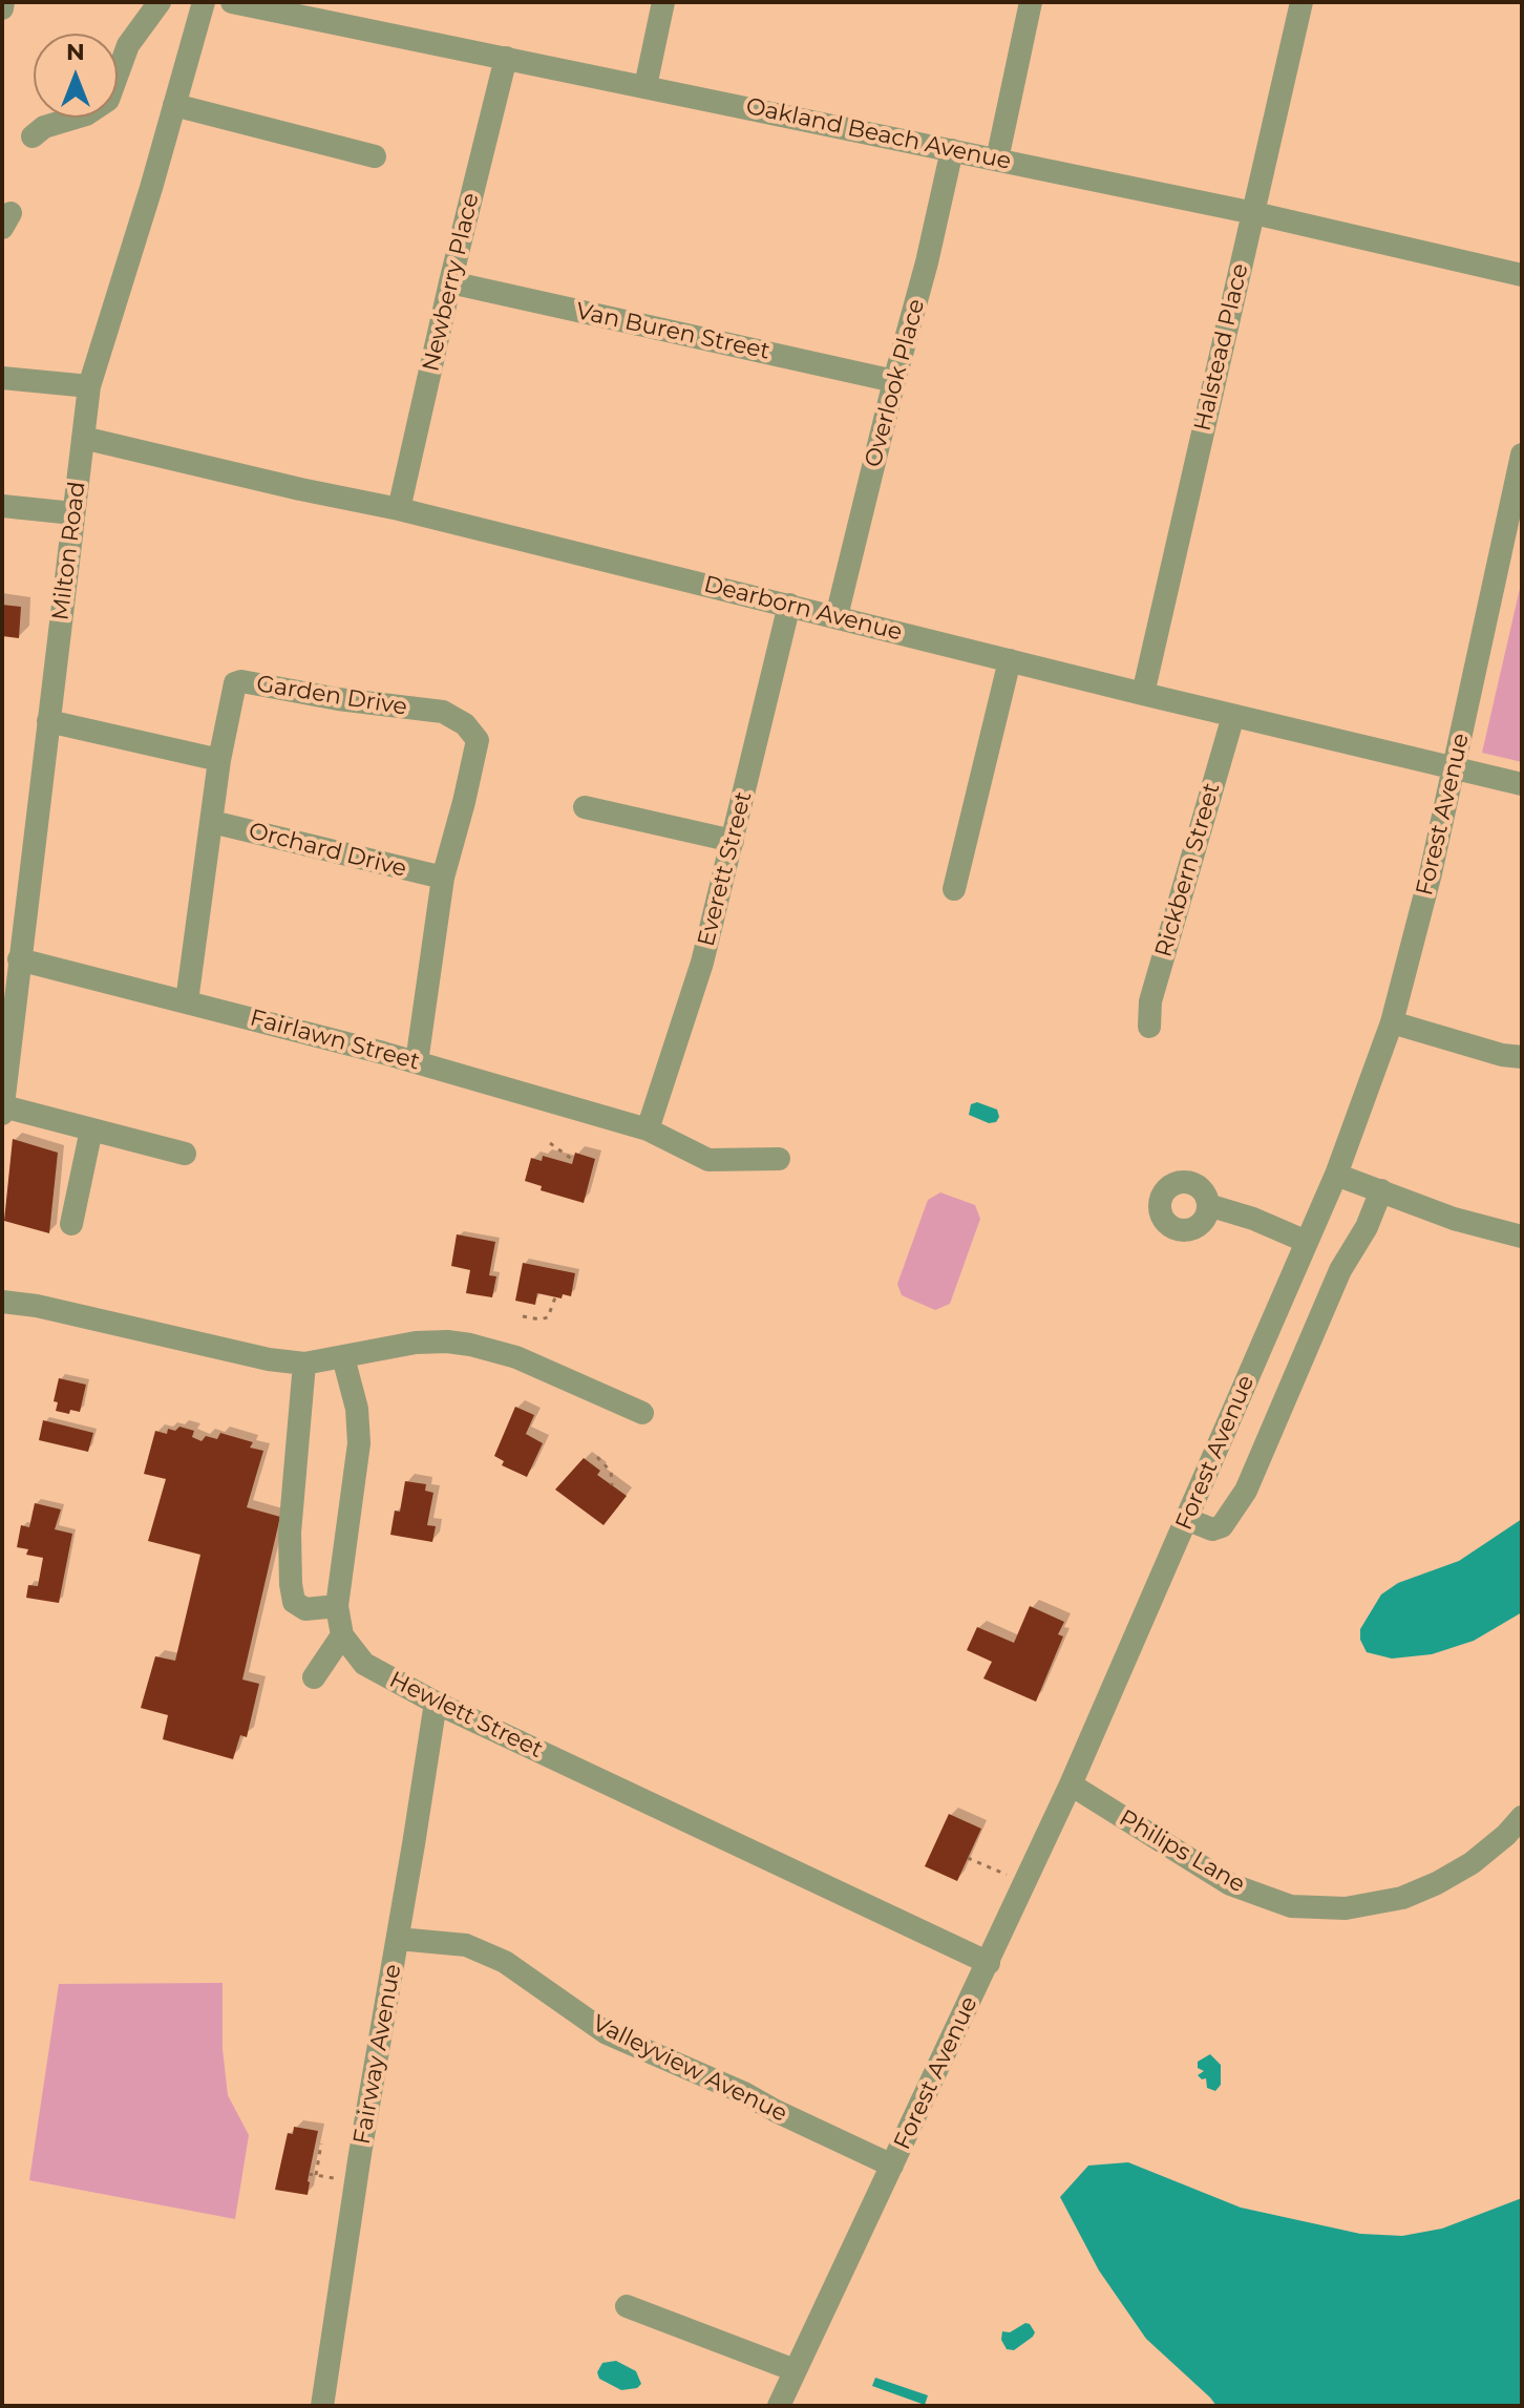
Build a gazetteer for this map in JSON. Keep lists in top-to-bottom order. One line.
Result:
{"streets":{"street":["Oakland Beach Avenue","Newberry Place","Van Buren Street","Halstead Place","Overlook Place","Milton Road","Dearborn Avenue","Garden Drive","Forest Avenue","Orchard Drive","Everett Street","Rickbern Street","Fairlawn Street","Hewlett Street","Philips Lane","Fairway Avenue","Valleyview Avenue"]},"crossings":[["Oakland Beach Avenue","Newberry Place"],["Oakland Beach Avenue","Halstead Place"],["Oakland Beach Avenue","Overlook Place"],["Newberry Place","Van Buren Street"],["Newberry Place","Dearborn Avenue"],["Van Buren Street","Overlook Place"],["Halstead Place","Dearborn Avenue"],["Overlook Place","Dearborn Avenue"],["Milton Road","Dearborn Avenue"],["Milton Road","Fairlawn Street"],["Dearborn Avenue","Forest Avenue"],["Dearborn Avenue","Everett Street"],["Dearborn Avenue","Rickbern Street"],["Garden Drive","Orchard Drive"],["Garden Drive","Fairlawn Street"],["Forest Avenue","Hewlett Street"],["Forest Avenue","Philips Lane"],["Forest Avenue","Valleyview Avenue"],["Everett Street","Fairlawn Street"],["Hewlett Street","Fairway Avenue"],["Fairway Avenue","Valleyview Avenue"]],"north":"top"}
